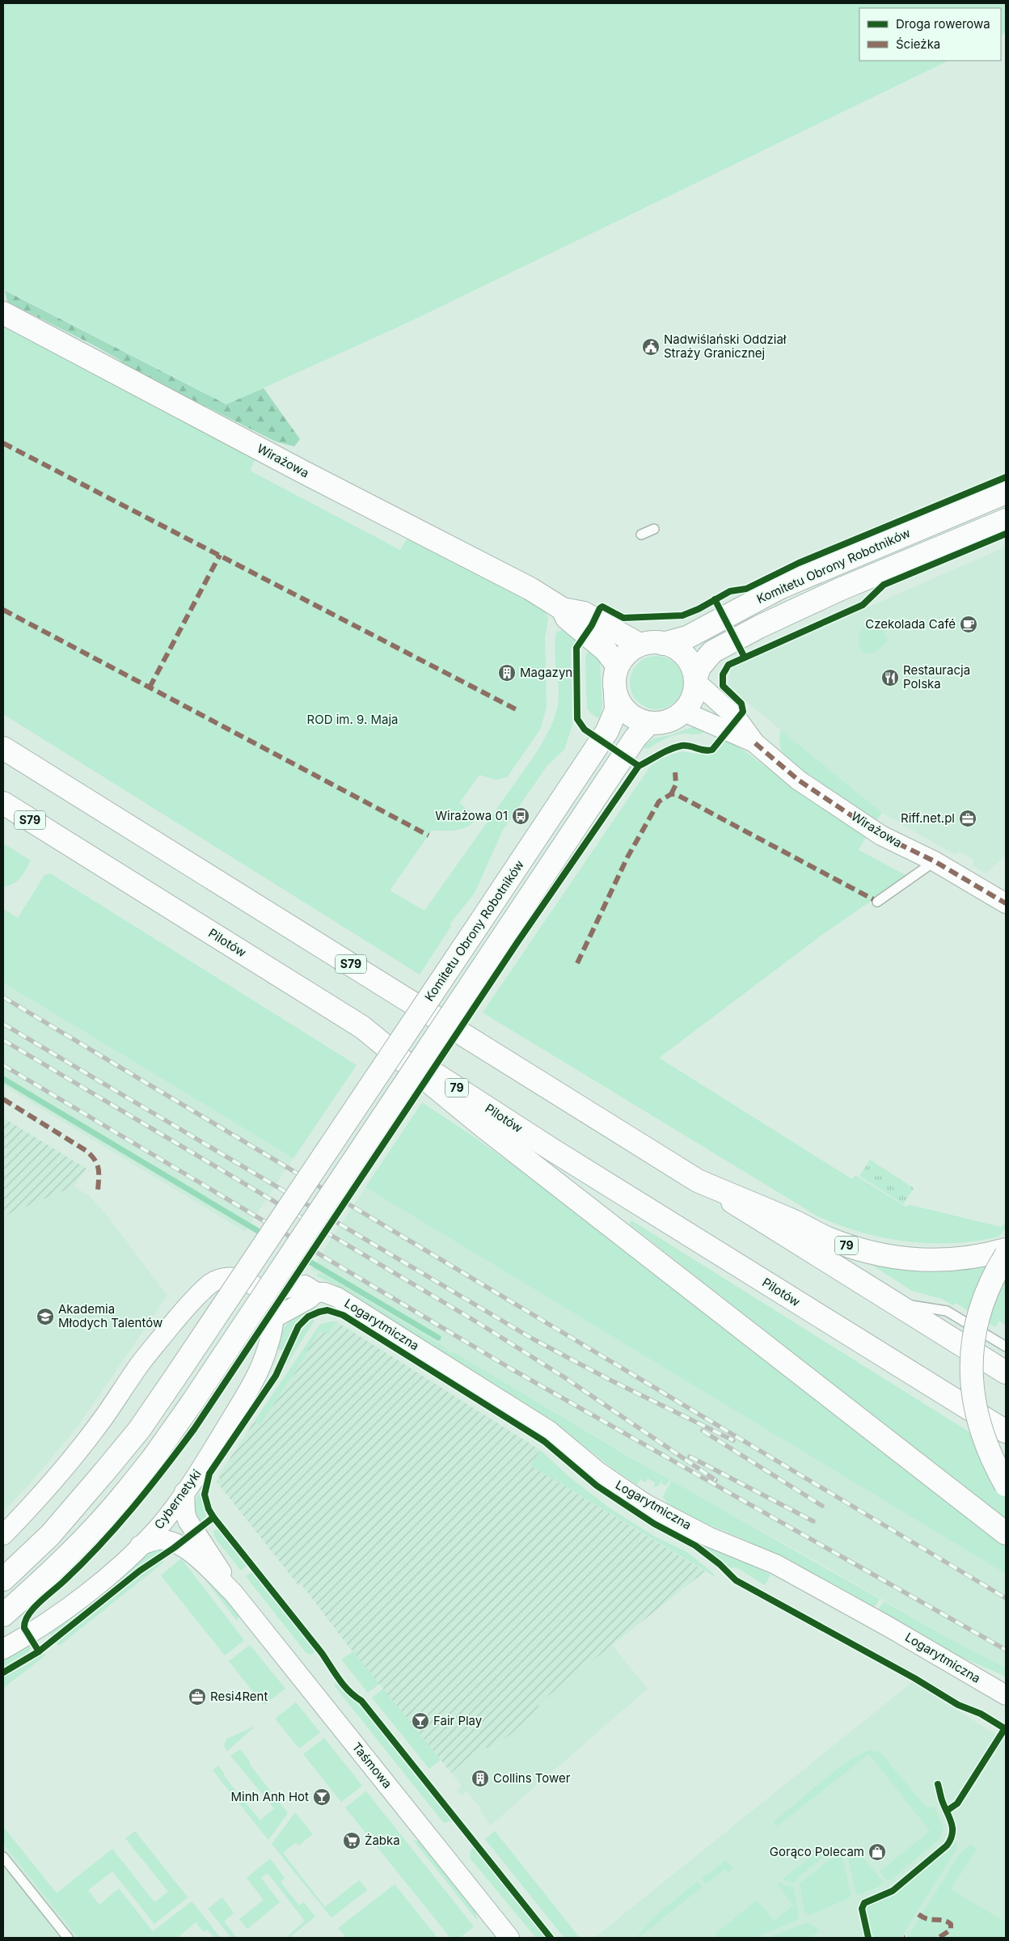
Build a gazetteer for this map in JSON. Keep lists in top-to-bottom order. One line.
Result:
{"streets":{"main road":["Wirażowa","Komitetu Obrony Robotników","S79","Pilotów","79"],"street":["Logarytmiczna","Cybernetyki","Taśmowa"]},"crossings":[["Wirażowa","Komitetu Obrony Robotników"],["S79","79"],["Cybernetyki","Taśmowa"]],"parks":["ROD im. 9. Maja"],"places":{"public building":["Nadwiślański Oddział Straży Granicznej"],"cafe":["Czekolada Café"],"building":["Magazyn","Collins Tower"],"restaurant":["Restauracja Polska"],"bus stop":["Wirażowa 01"],"office":["Riff.net.pl","Resi4Rent"],"school or university":["Akademia Młodych Talentów"],"bar":["Fair Play","Minh Anh Hot"],"supermarket":["Żabka"],"shop":["Gorąco Polecam"]},"legend":["Droga rowerowa","Ścieżka"]}
